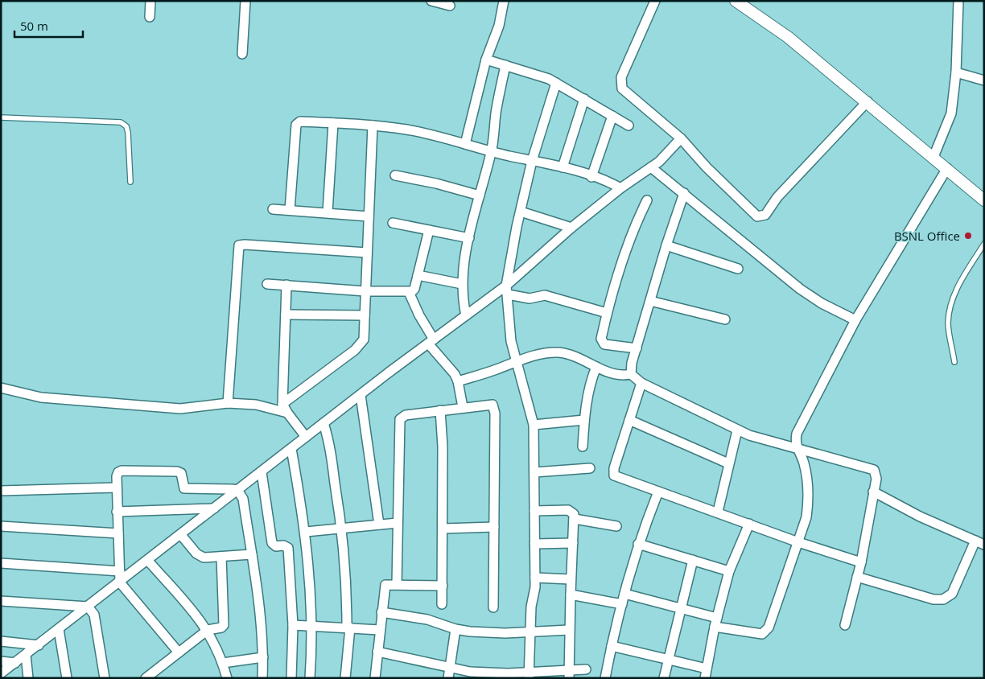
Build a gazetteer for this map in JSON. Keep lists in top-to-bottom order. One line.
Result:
{"places":["BSNL Office"],"scale_bar":"50 m"}
